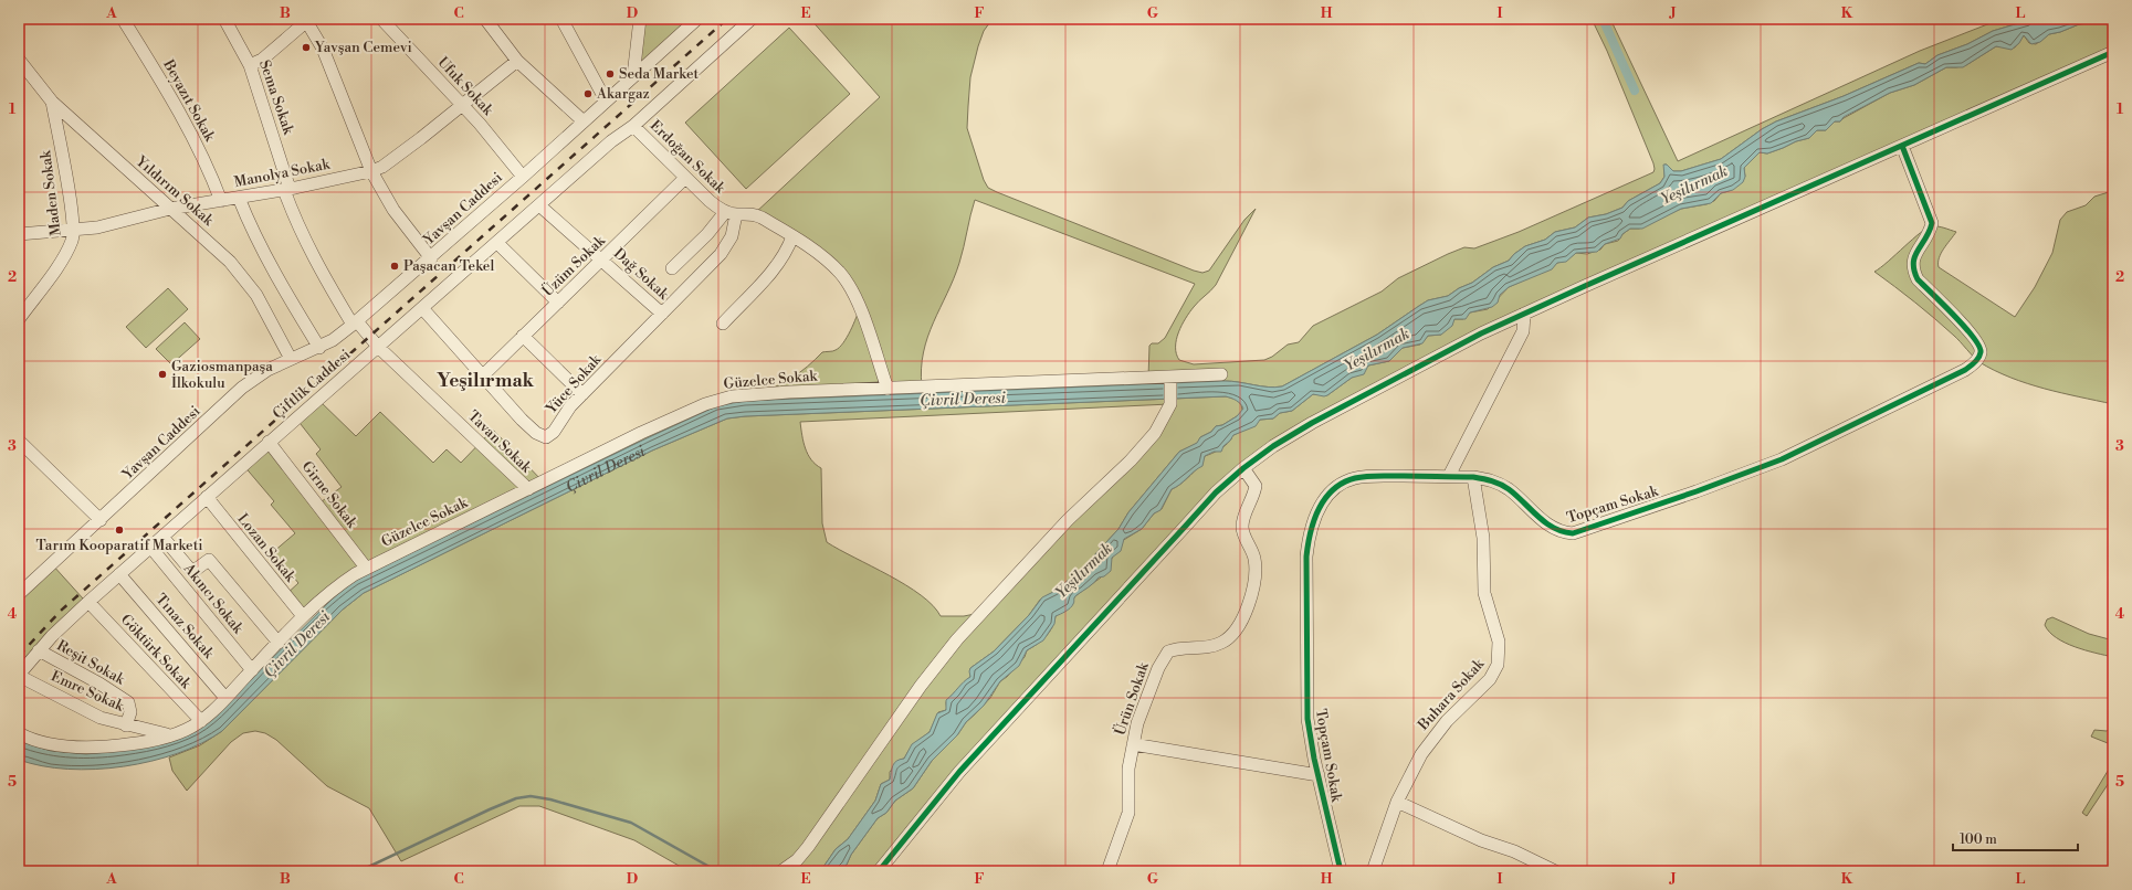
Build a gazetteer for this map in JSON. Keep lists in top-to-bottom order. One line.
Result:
{"streets":{"street":["Ufuk Sokak","Sema Sokak","Beyazıt Sokak","Erdoğan Sokak","Manolya Sokak","Yıldırım Sokak","Maden Sokak","Yavşan Caddesi","Üzüm Sokak","Dağ Sokak","Güzelce Sokak","Çiftlik Caddesi","Yüce Sokak","Tavan Sokak","Girne Sokak","Topçam Sokak","Lozan Sokak","Akıncı Sokak","Tınaz Sokak","Göktürk Sokak","Reşit Sokak","Emre Sokak","Buhara Sokak","Ürün Sokak"]},"crossings":[["Ufuk Sokak","Manolya Sokak"],["Ufuk Sokak","Yavşan Caddesi"],["Sema Sokak","Manolya Sokak"],["Sema Sokak","Yavşan Caddesi"],["Sema Sokak","Tavan Sokak"],["Beyazıt Sokak","Manolya Sokak"],["Erdoğan Sokak","Üzüm Sokak"],["Erdoğan Sokak","Çiftlik Caddesi"],["Erdoğan Sokak","Yüce Sokak"],["Manolya Sokak","Yıldırım Sokak"],["Manolya Sokak","Maden Sokak"],["Yıldırım Sokak","Maden Sokak"],["Yıldırım Sokak","Yavşan Caddesi"],["Yavşan Caddesi","Tavan Sokak"],["Üzüm Sokak","Dağ Sokak"],["Üzüm Sokak","Yüce Sokak"],["Dağ Sokak","Çiftlik Caddesi"],["Dağ Sokak","Yüce Sokak"],["Güzelce Sokak","Tavan Sokak"],["Güzelce Sokak","Girne Sokak"],["Güzelce Sokak","Lozan Sokak"],["Güzelce Sokak","Akıncı Sokak"],["Güzelce Sokak","Tınaz Sokak"],["Güzelce Sokak","Göktürk Sokak"],["Güzelce Sokak","Emre Sokak"],["Çiftlik Caddesi","Yüce Sokak"],["Çiftlik Caddesi","Tavan Sokak"],["Çiftlik Caddesi","Girne Sokak"],["Çiftlik Caddesi","Lozan Sokak"],["Çiftlik Caddesi","Akıncı Sokak"],["Çiftlik Caddesi","Tınaz Sokak"],["Çiftlik Caddesi","Göktürk Sokak"],["Çiftlik Caddesi","Reşit Sokak"],["Çiftlik Caddesi","Emre Sokak"],["Topçam Sokak","Buhara Sokak"],["Reşit Sokak","Emre Sokak"]],"districts":["Yeşilırmak"],"water":["Yeşilırmak","Çivril Deresi"],"places":["Yavşan Cemevi","Seda Market","Akargaz","Paşacan Tekel","Gaziosmanpaşa İlkokulu","Tarım Kooparatif Marketi"],"scale_bar":"100 m","grid":{"columns":["A","B","C","D","E","F","G","H","I","J","K","L"],"rows":["1","2","3","4","5"]}}
